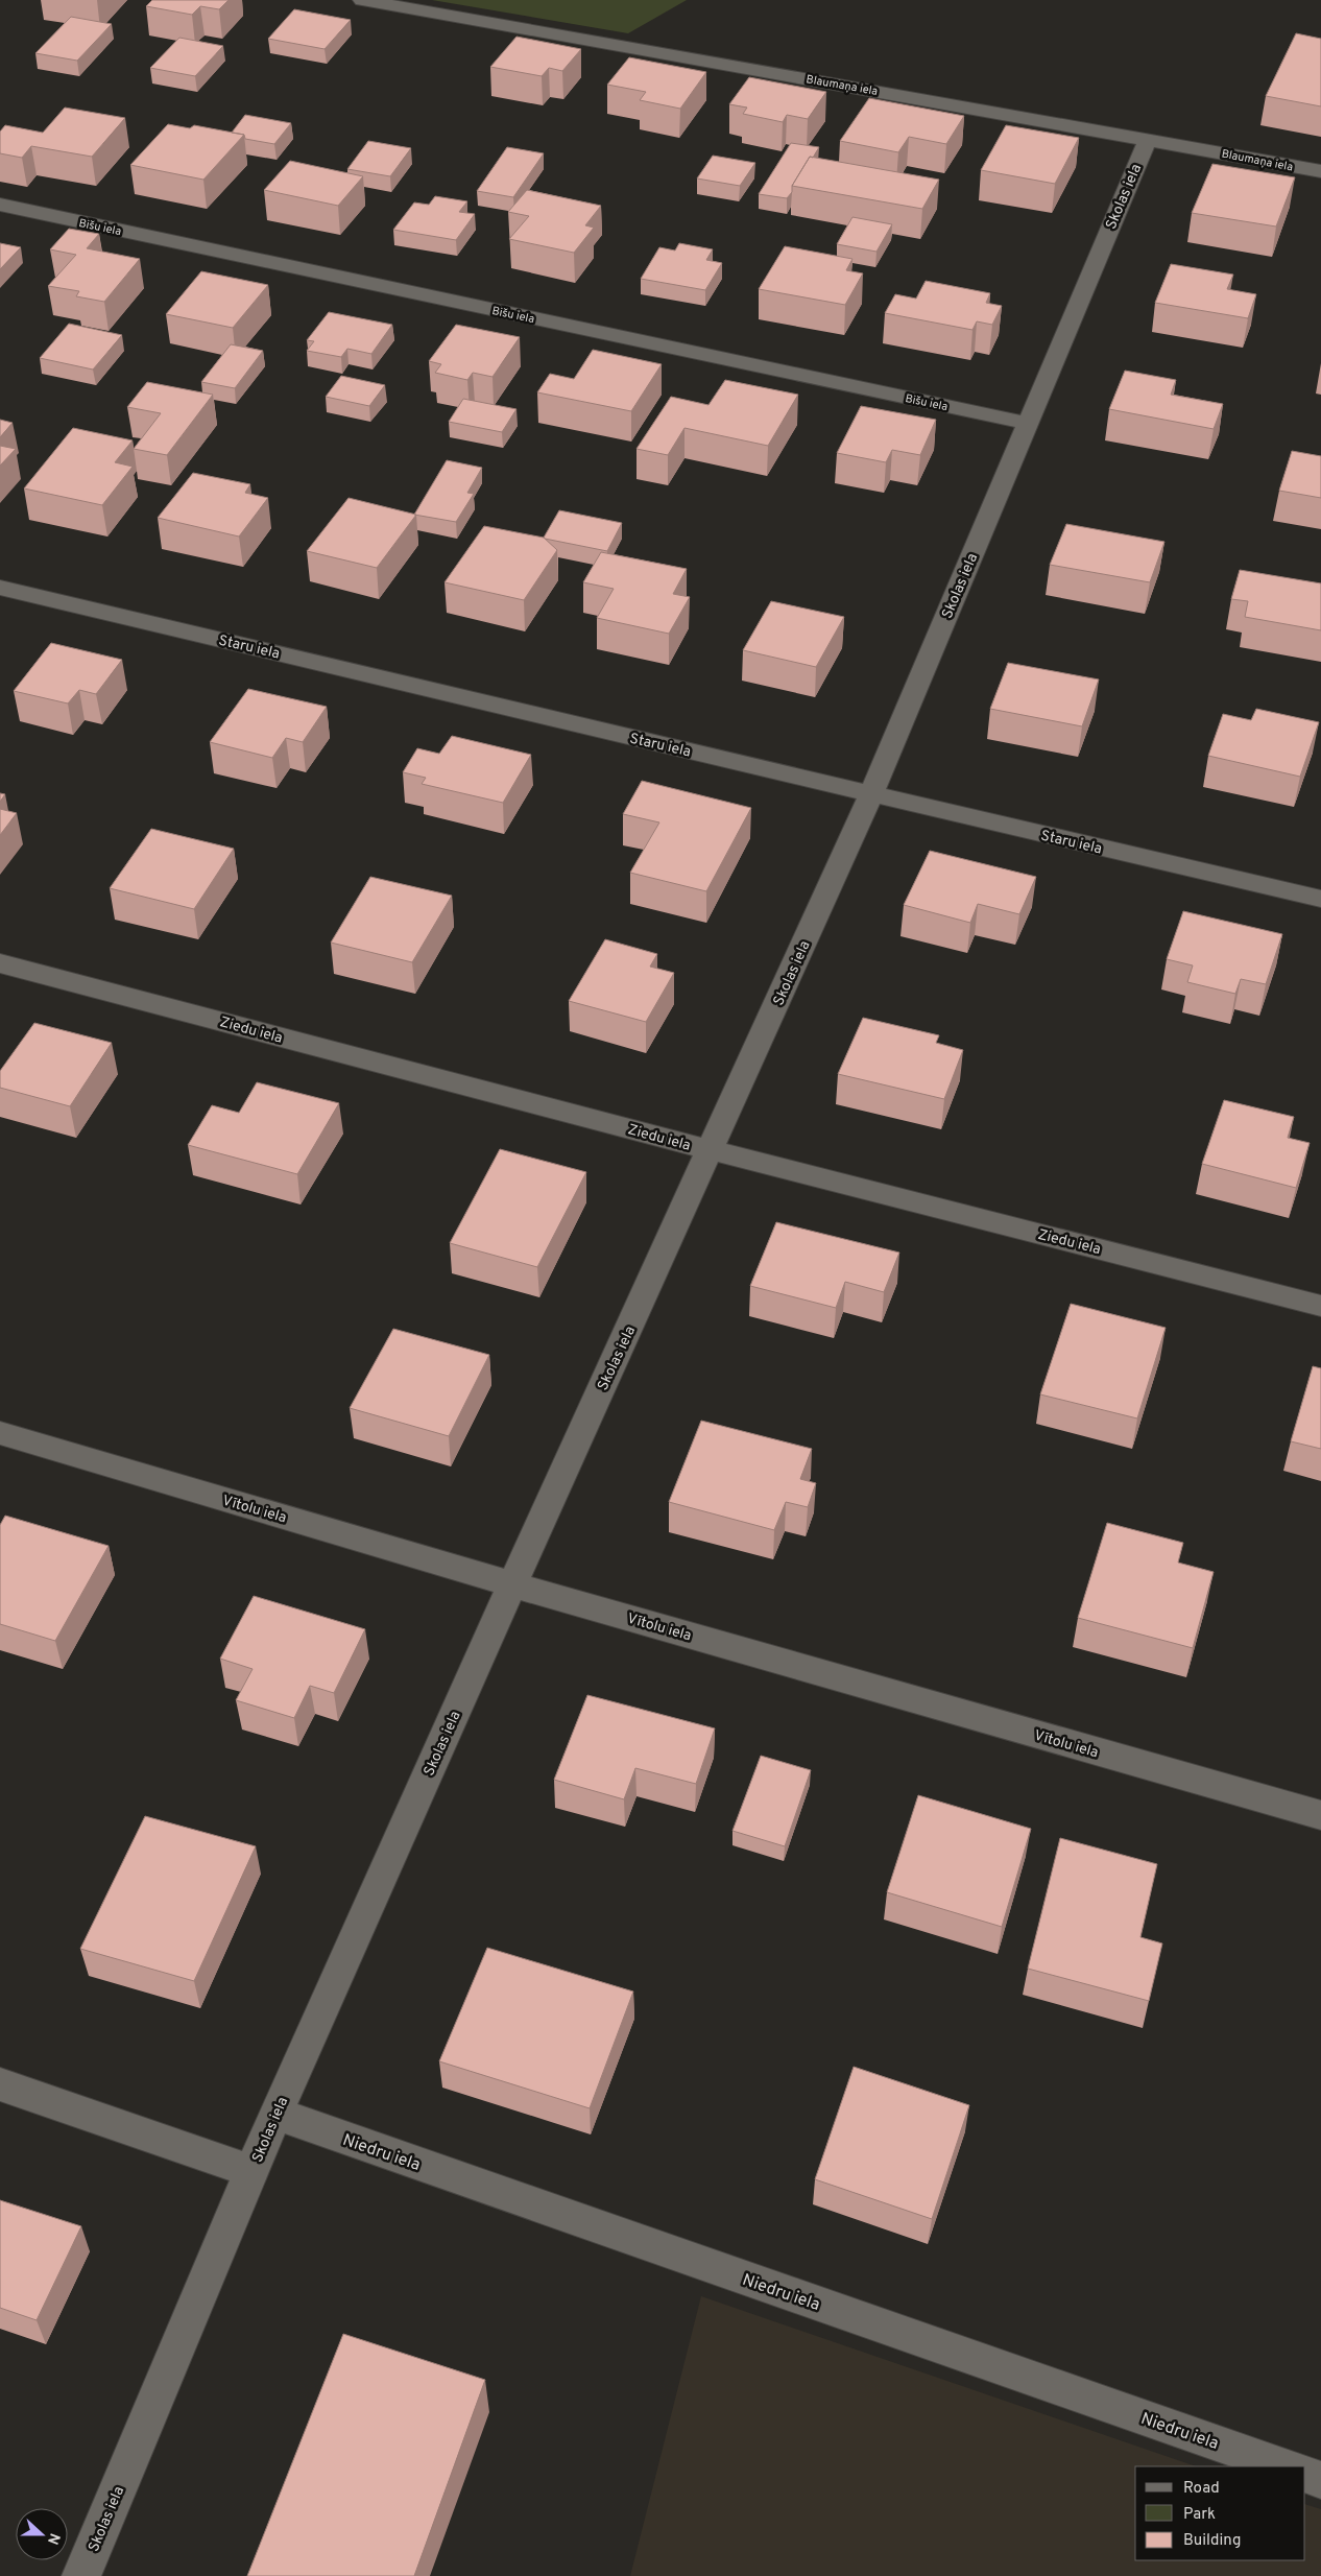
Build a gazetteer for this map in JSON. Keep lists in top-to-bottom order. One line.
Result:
{"streets":{"street":["Blaumaņa iela","Skolas iela","Bišu iela","Staru iela","Ziedu iela","Vītolu iela","Niedru iela"]},"crossings":[["Blaumaņa iela","Skolas iela"],["Skolas iela","Bišu iela"],["Skolas iela","Staru iela"],["Skolas iela","Ziedu iela"],["Skolas iela","Vītolu iela"],["Skolas iela","Niedru iela"]],"legend":["Road","Park","Building"],"north":"right"}
